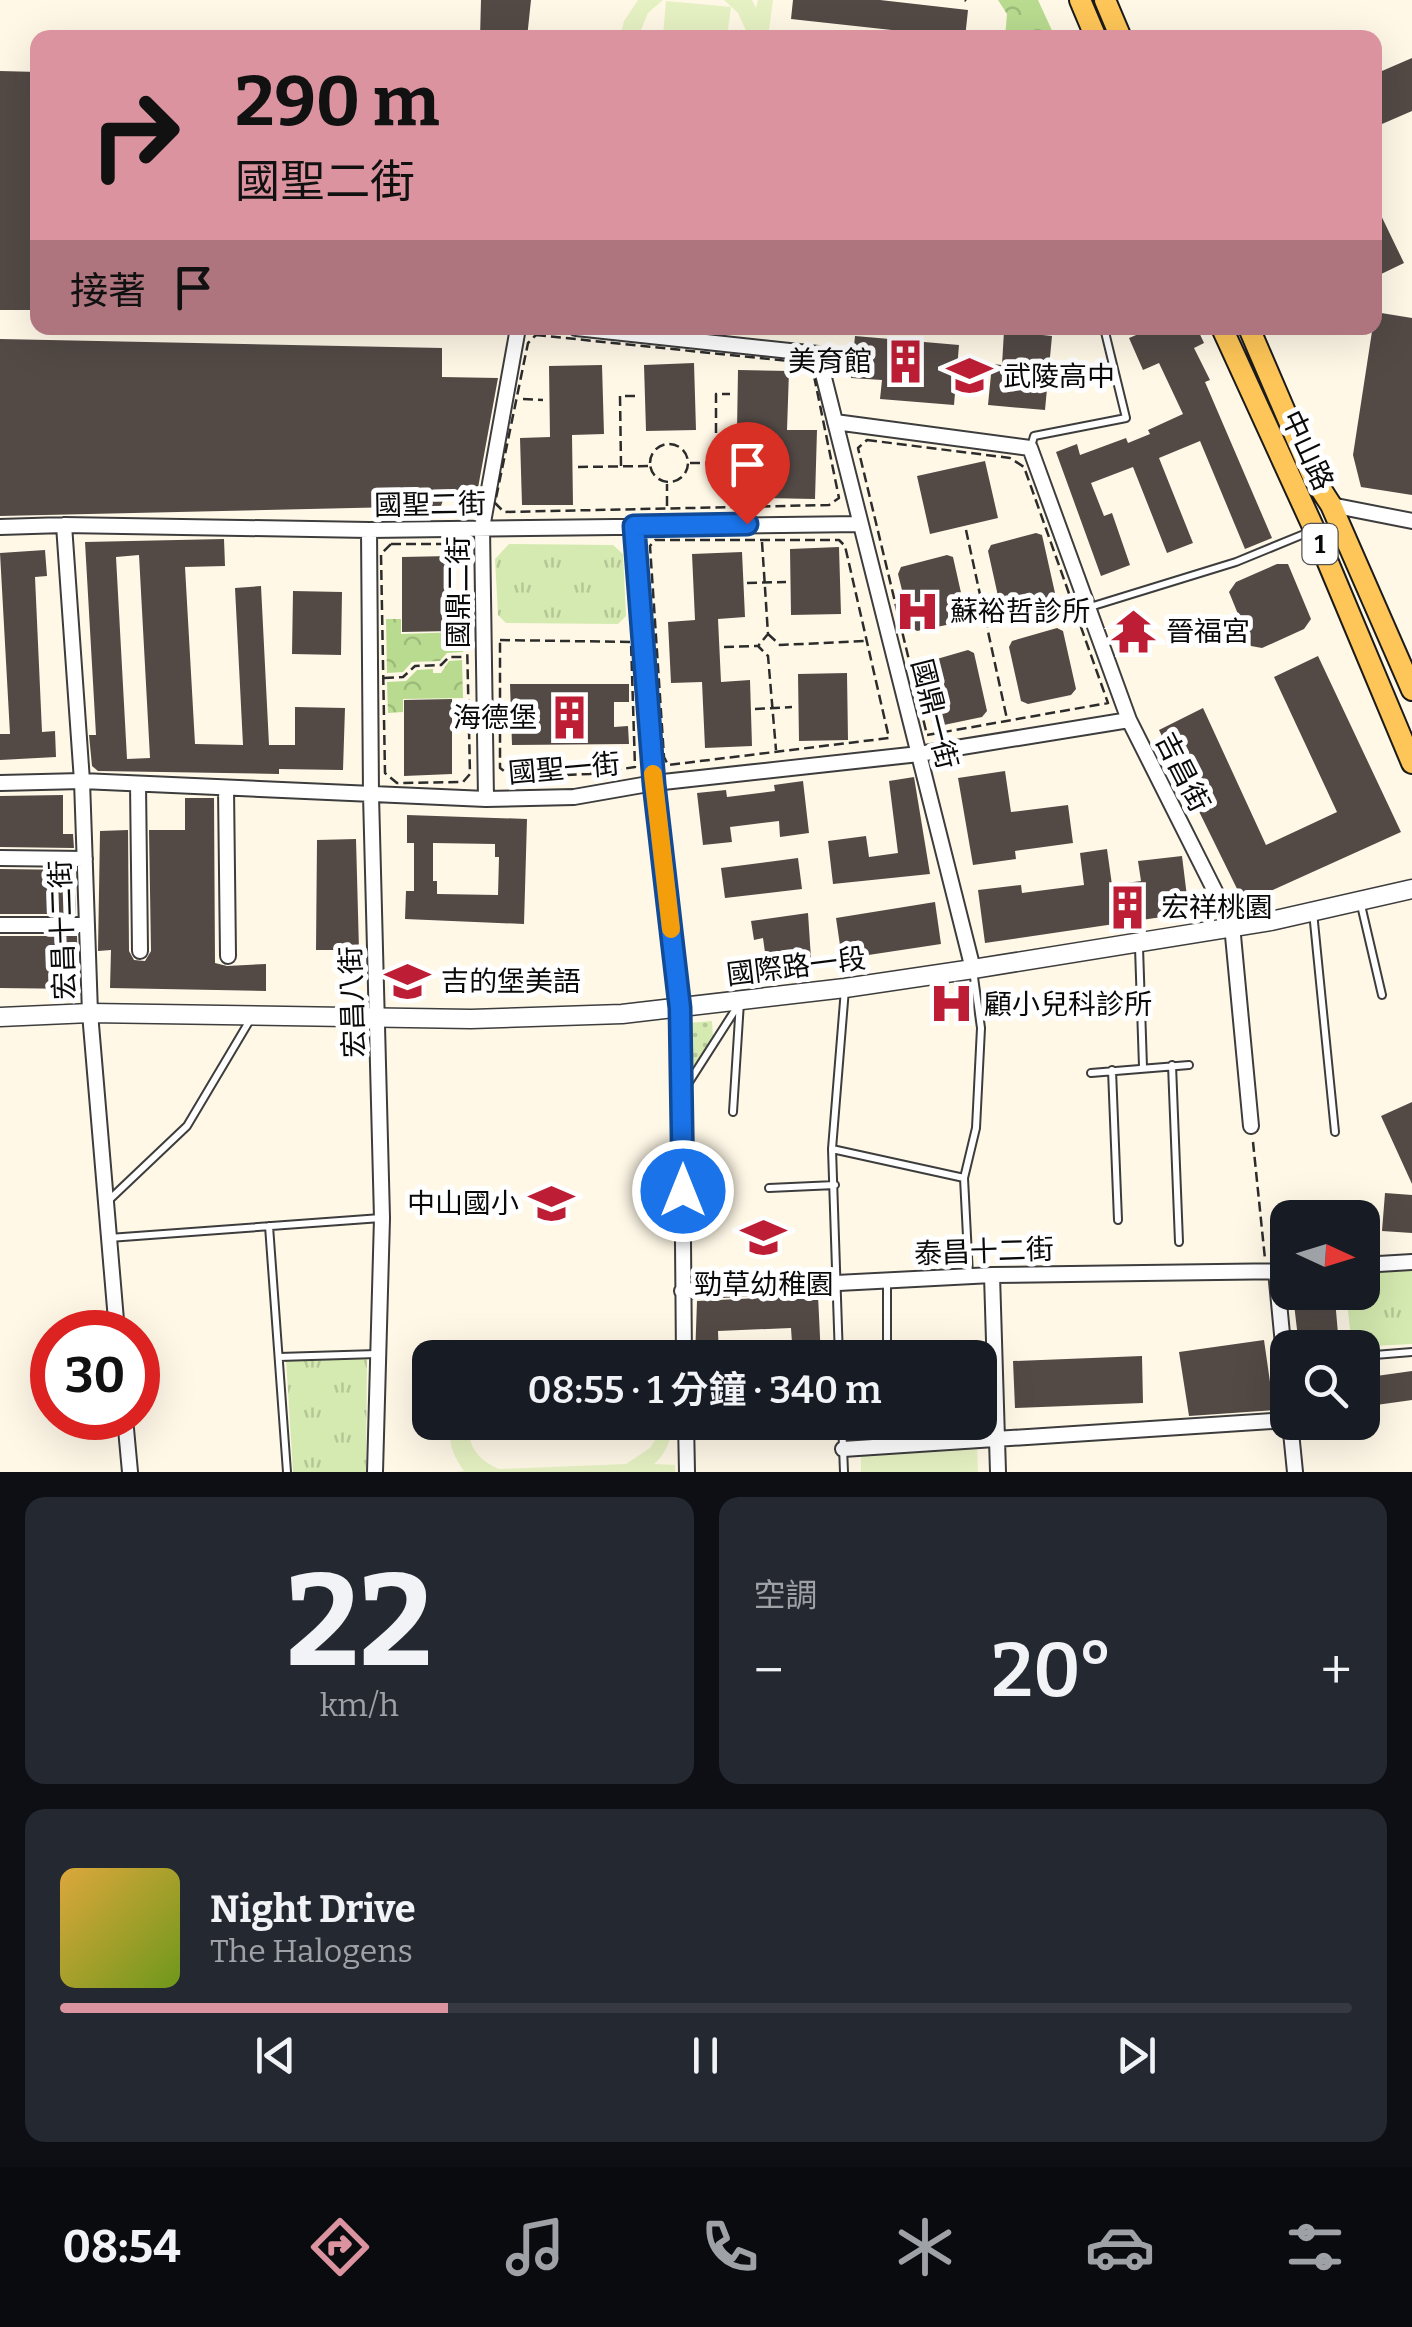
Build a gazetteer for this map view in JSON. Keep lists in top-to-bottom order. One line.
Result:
{"streets":{"main road":["中山路","1"],"street":["國聖二街","國鼎二街","國鼎一街","國聖一街","吉昌街","宏昌十二街","國際路一段","宏昌八街","泰昌十二街"]},"crossings":[["國聖二街","國鼎二街"],["國聖二街","國鼎一街"],["國聖二街","宏昌十二街"],["國聖二街","宏昌八街"],["國鼎二街","國聖一街"],["國鼎一街","國聖一街"],["國鼎一街","國際路一段"],["國聖一街","吉昌街"],["國聖一街","宏昌十二街"],["國聖一街","宏昌八街"],["吉昌街","國際路一段"],["宏昌十二街","國際路一段"],["國際路一段","宏昌八街"]],"places":{"building":["美育館","海德堡","宏祥桃園"],"school or university":["武陵高中","吉的堡美語","中山國小","勁草幼稚園"],"hospital":["蘇裕哲診所","顧小兒科診所"],"temple":["晉福宮"]},"north":"right","page":{"turn":["290 m","國聖二街"],"then":"接著","limit":"30","trip":"08:55 · 1 分鐘 · 340 m","tile":[["22","km/h"],"空調"],"heat":["−","20°","+"],"song":["Night Drive","The Halogens"],"tabs":"08:54"}}
